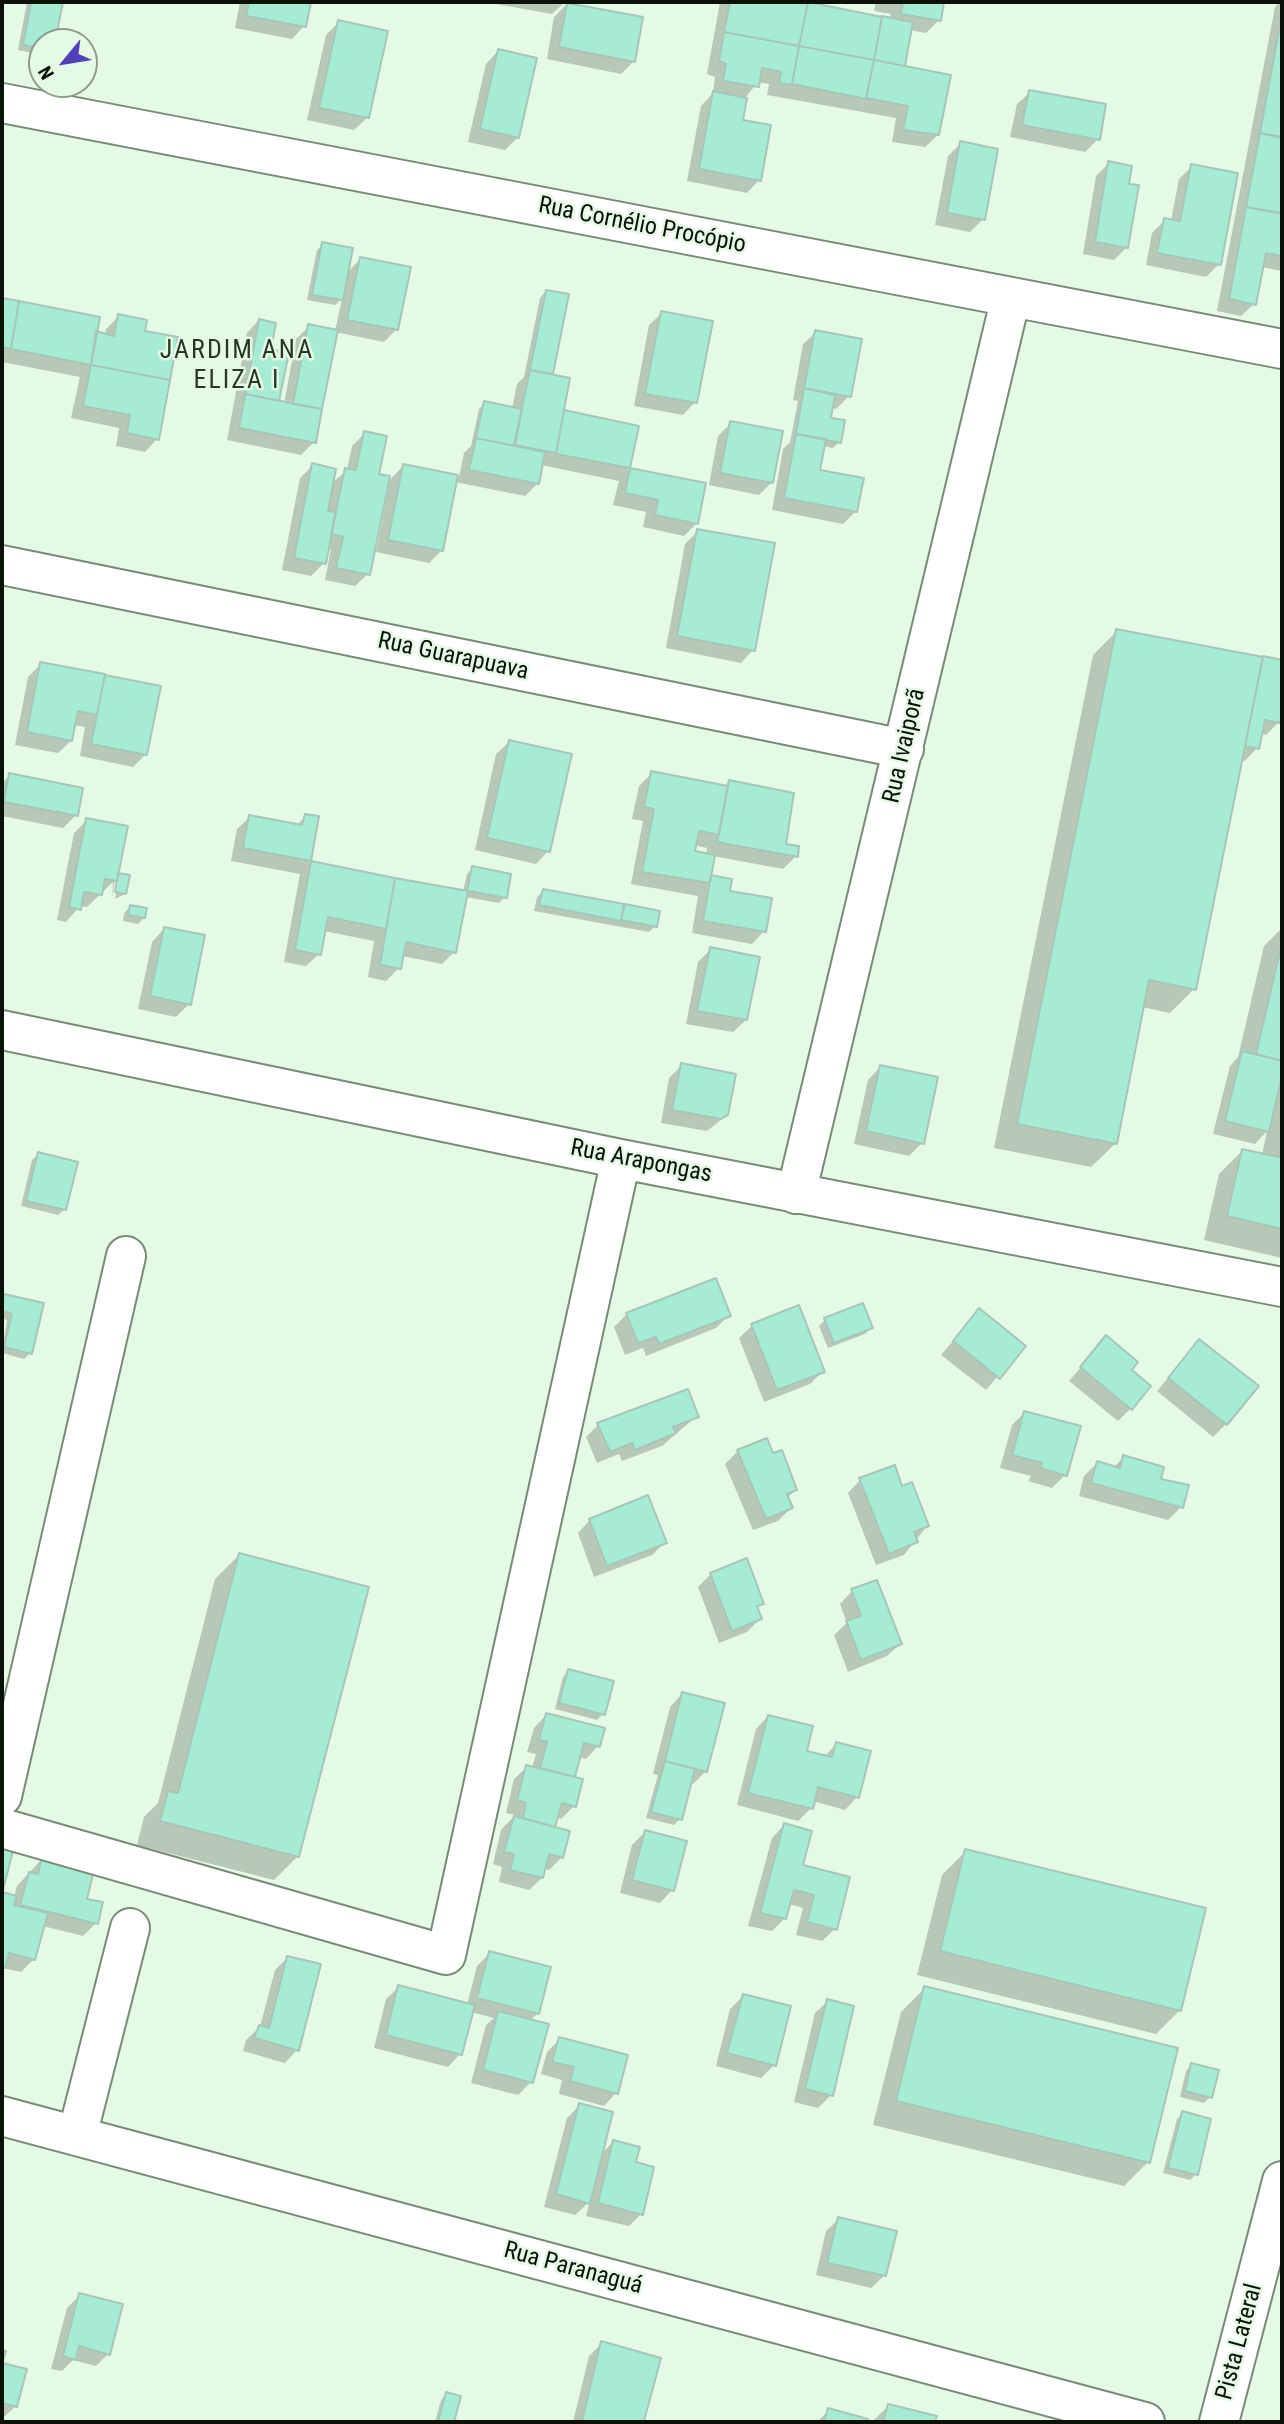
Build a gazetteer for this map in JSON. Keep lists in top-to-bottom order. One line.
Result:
{"streets":{"street":["Rua Cornélio Procópio","Rua Guarapuava","Rua Ivaiporã","Rua Arapongas","Rua Paranaguá","Pista Lateral"]},"crossings":[["Rua Cornélio Procópio","Rua Ivaiporã"],["Rua Guarapuava","Rua Ivaiporã"],["Rua Ivaiporã","Rua Arapongas"]],"districts":["JARDIM ANA ELIZA I"],"north":"bottom left"}
